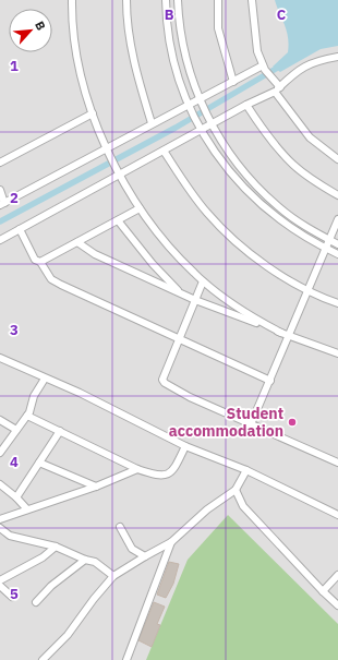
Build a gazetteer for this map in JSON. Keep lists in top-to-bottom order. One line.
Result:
{"places":["Student accommodation"],"north":"top right","grid":{"columns":["B","C"],"rows":["1","2","3","4","5"]}}
